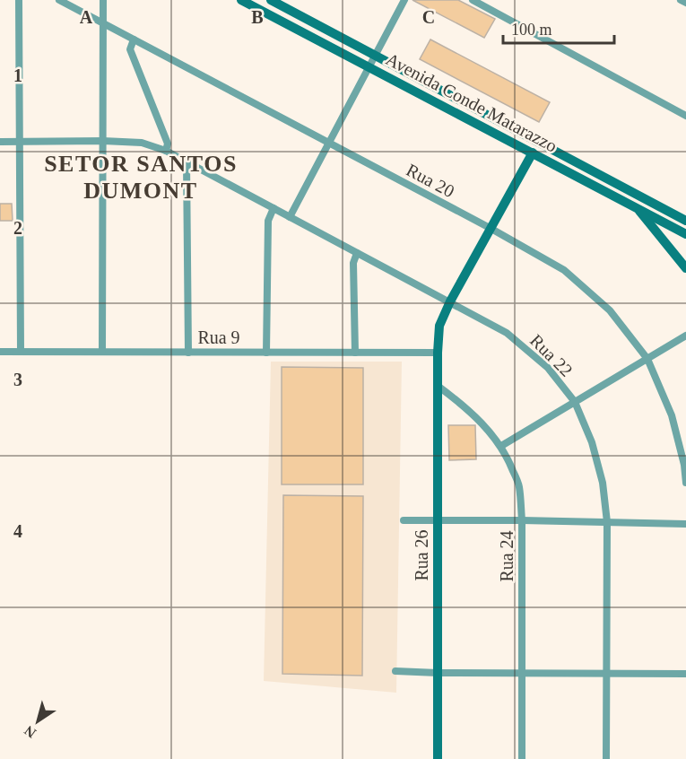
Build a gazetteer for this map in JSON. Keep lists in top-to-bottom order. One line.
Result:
{"streets":{"street":["Avenida Conde Matarazzo","Rua 20","Rua 9","Rua 22","Rua 26","Rua 24"]},"crossings":[["Avenida Conde Matarazzo","Rua 26"],["Rua 20","Rua 26"],["Rua 9","Rua 26"],["Rua 22","Rua 26"],["Rua 26","Rua 24"]],"districts":["SETOR SANTOS DUMONT"],"scale_bar":"100 m","north":"bottom left","grid":{"columns":["A","B","C"],"rows":["1","2","3","4"]}}
